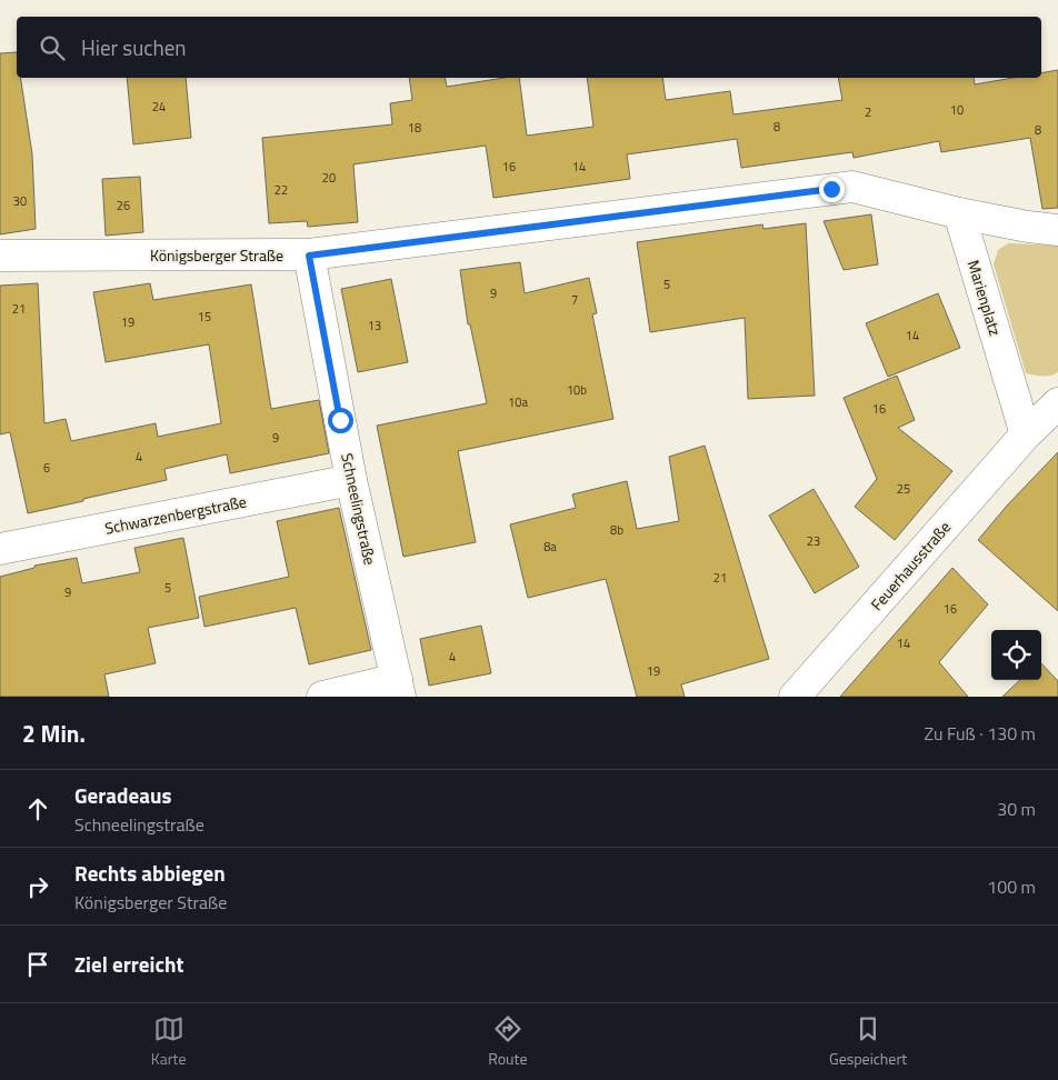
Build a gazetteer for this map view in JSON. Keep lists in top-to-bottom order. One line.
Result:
{"streets":{"street":["Königsberger Straße","Marienplatz","Schneelingstraße","Schwarzenbergstraße","Feuerhausstraße"]},"crossings":[["Königsberger Straße","Marienplatz"],["Königsberger Straße","Schneelingstraße"],["Marienplatz","Feuerhausstraße"],["Schneelingstraße","Schwarzenbergstraße"]],"house_numbers":["24","10","2","8","18","8","16","14","20","22","30","26","5","9","7","21","15","19","13","14","10b","10a","16","9","4","6","25","8b","23","8a","21","5","9","16","14","4","19"],"page":{"search":"Hier suchen","heading":["2 Min.","Zu Fuß · 130 m"],"list":[["Geradeaus","Schneelingstraße","30 m"],["Rechts abbiegen","Königsberger Straße","100 m"],"Ziel erreicht"],"nav":["Karte","Route","Gespeichert"]}}
